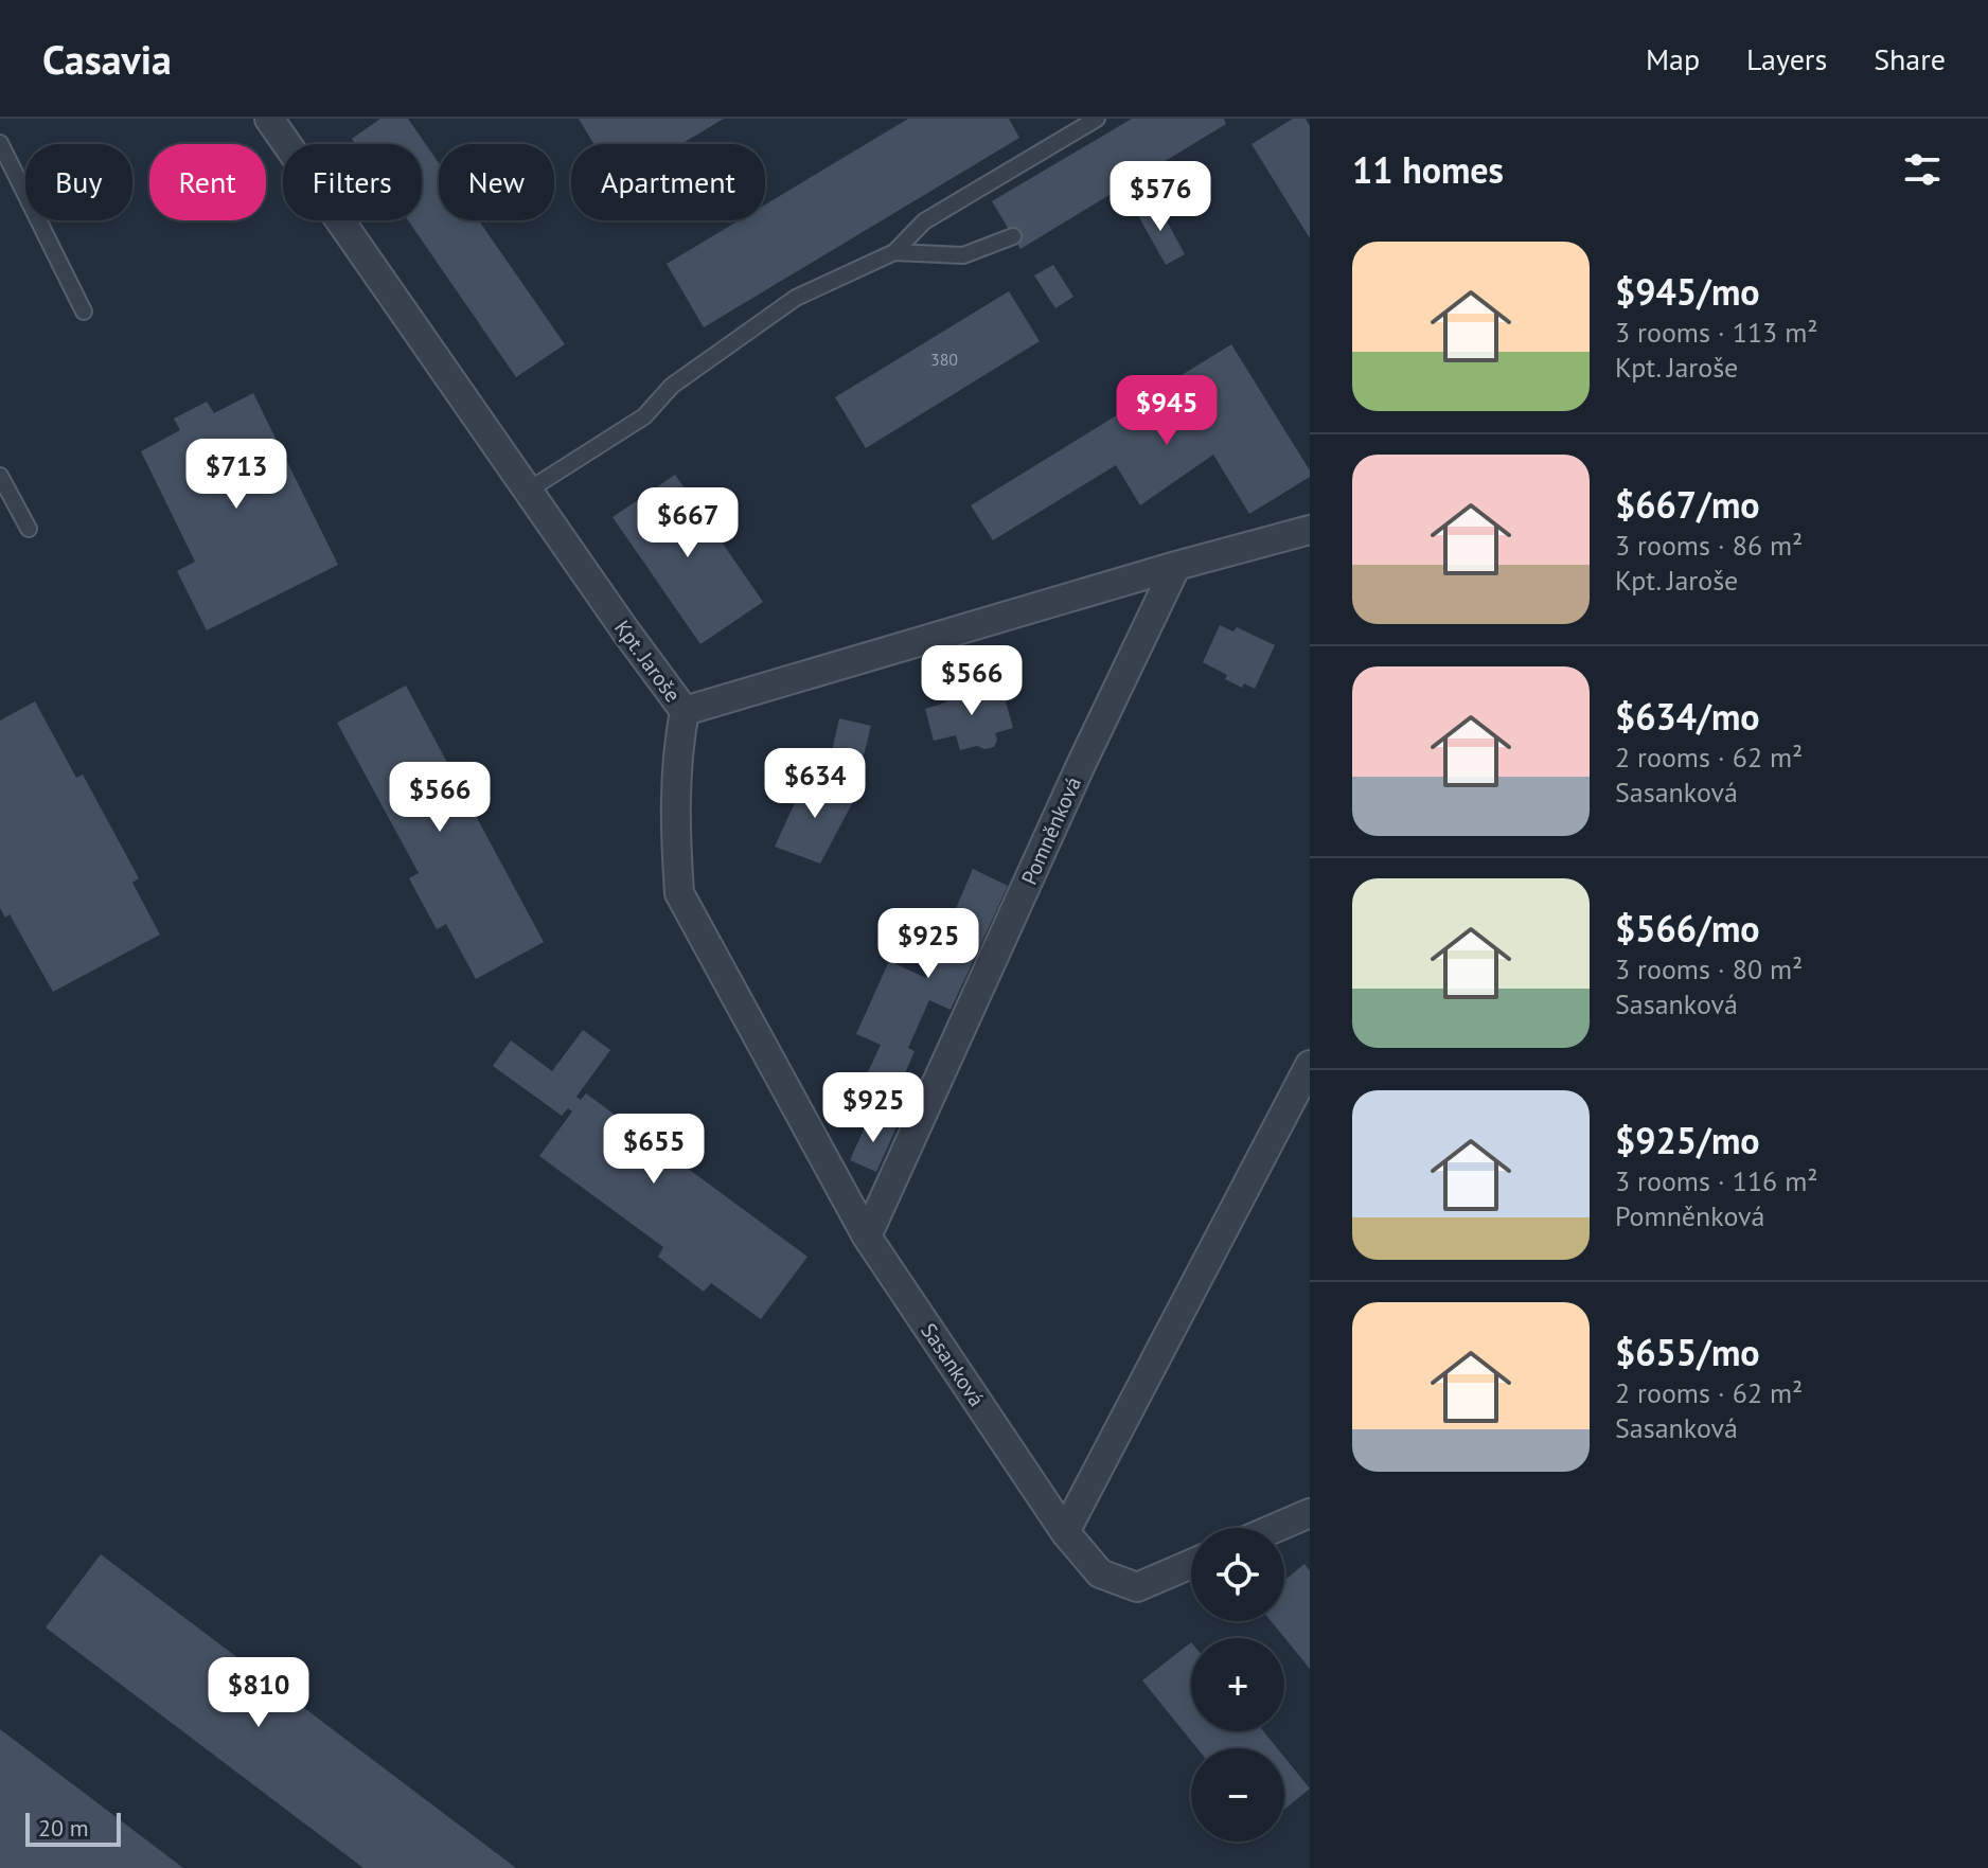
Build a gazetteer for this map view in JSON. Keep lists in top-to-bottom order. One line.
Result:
{"streets":{"street":["Kpt. Jaroše","Pomněnková","Sasanková"]},"crossings":[["Kpt. Jaroše","Pomněnková"],["Kpt. Jaroše","Sasanková"],["Pomněnková","Sasanková"]],"house_numbers":["380"],"scale_bar":"20 m","page":{"header":"Casavia","nav":["Map","Layers","Share"],"heading":"11 homes","chip":["Buy","Rent","Filters","New","Apartment"],"price":["$576","$945","$713","$667","$566","$634","$566","$925","$925","$655","$810"],"list":[{"name":"$945/mo","note":"3 rooms · 113 m² · Kpt. Jaroše"},{"name":"$667/mo","note":"3 rooms · 86 m² · Kpt. Jaroše"},{"name":"$634/mo","note":"2 rooms · 62 m² · Sasanková"},{"name":"$566/mo","note":"3 rooms · 80 m² · Sasanková"},{"name":"$925/mo","note":"3 rooms · 116 m² · Pomněnková"},{"name":"$655/mo","note":"2 rooms · 62 m² · Sasanková"}],"map_buttons":["+","−"],"scale":"20 m"}}
